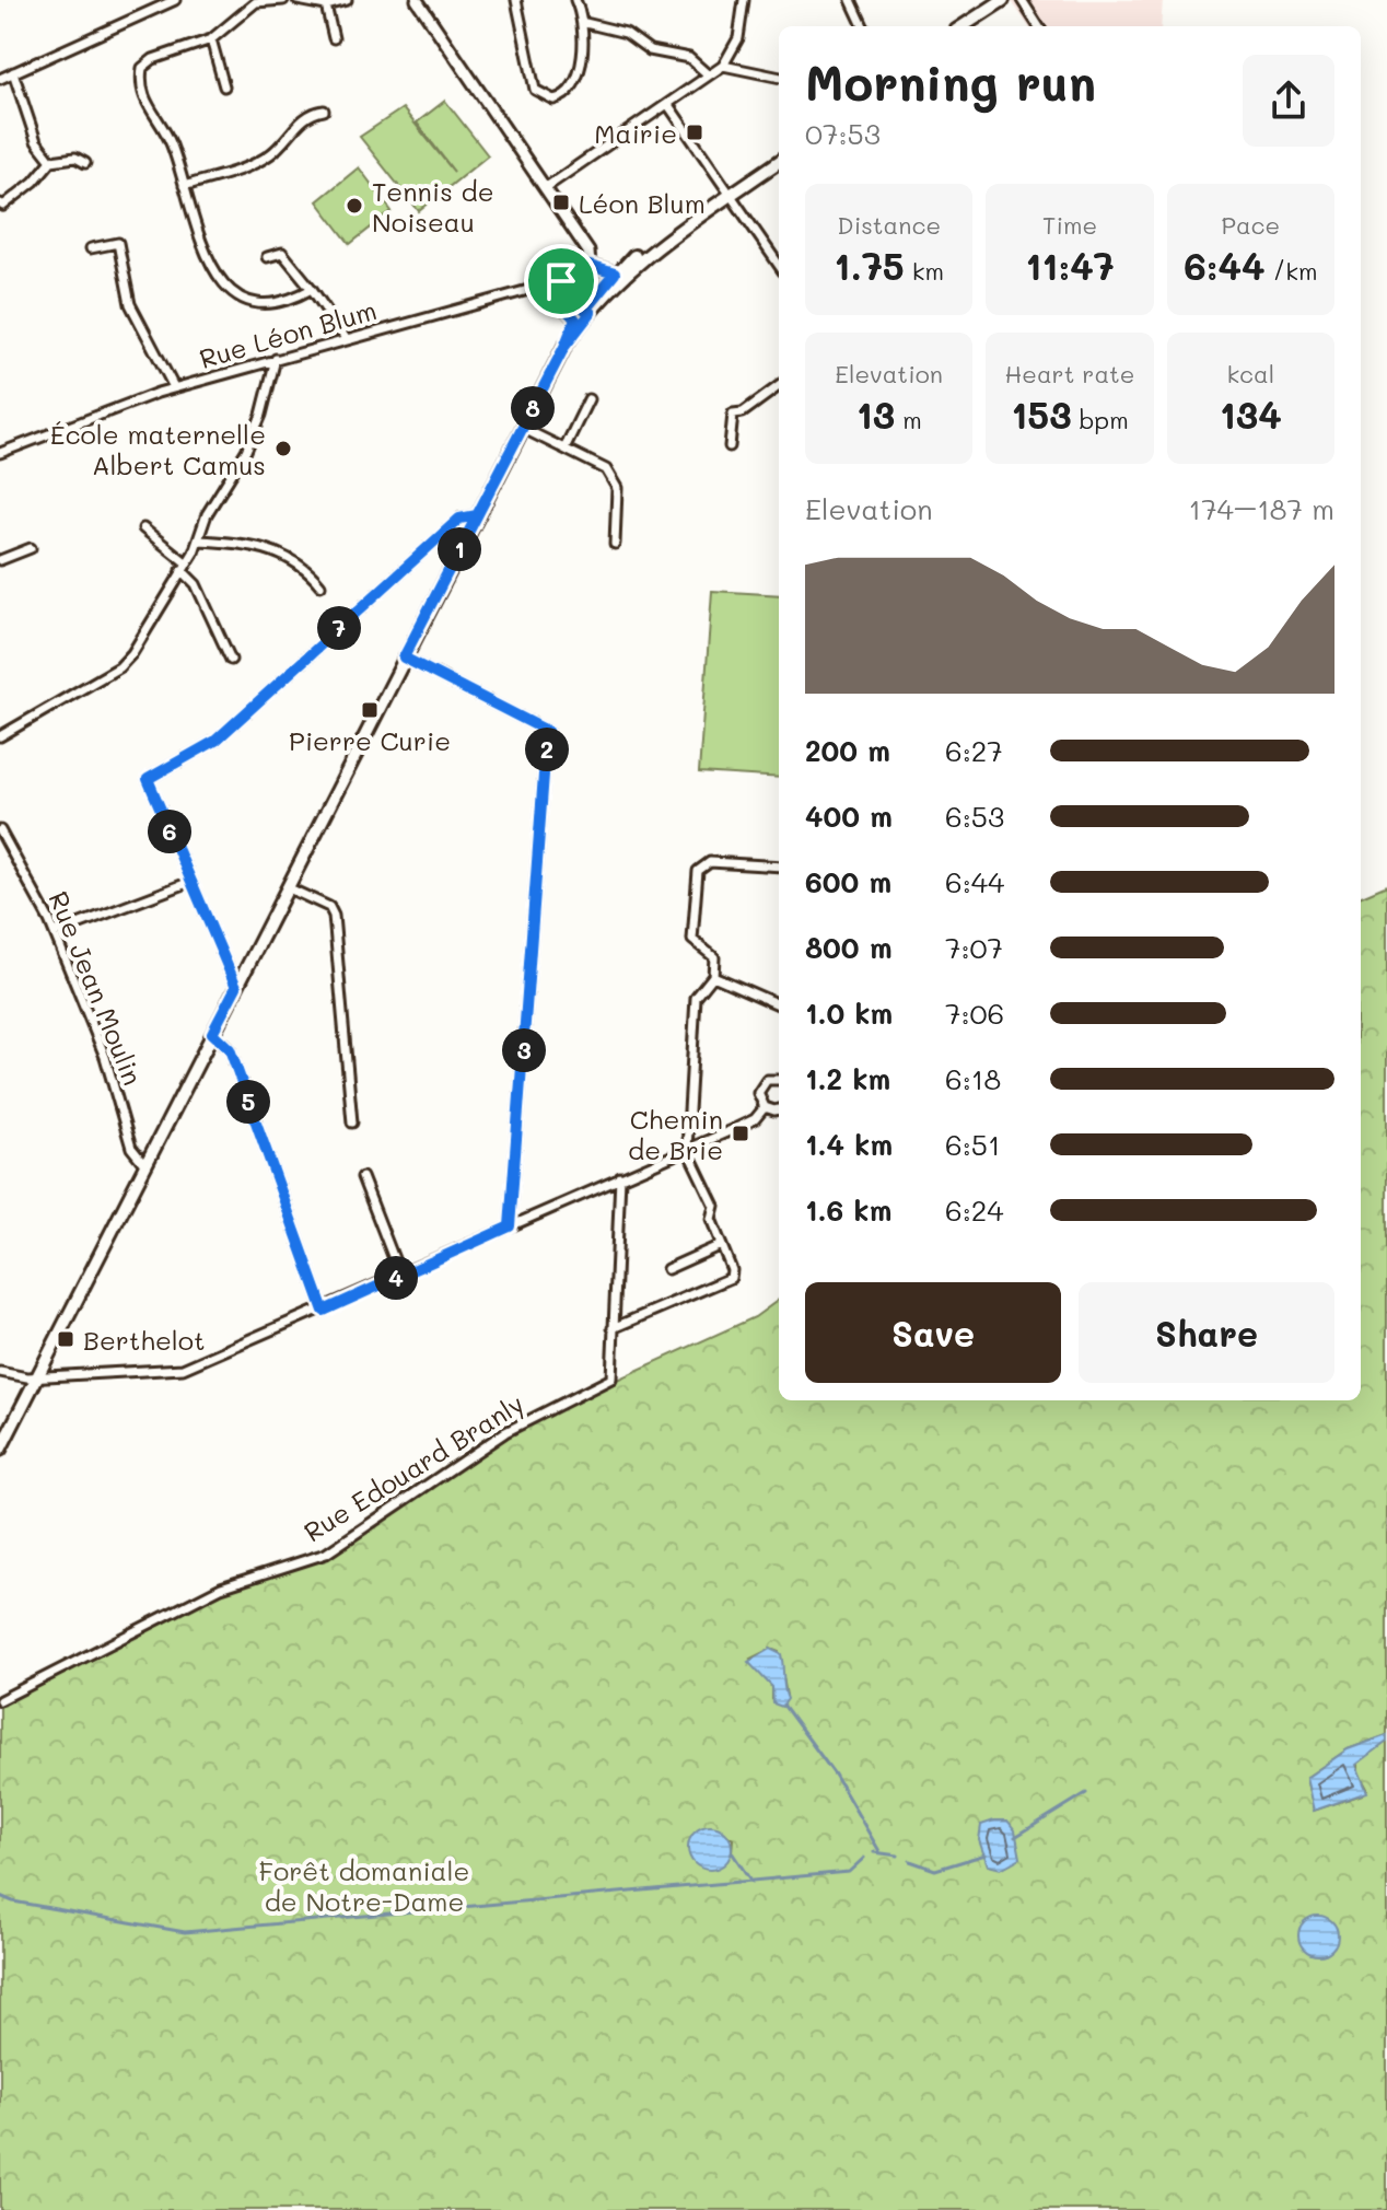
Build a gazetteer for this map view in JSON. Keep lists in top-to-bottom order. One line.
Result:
{"streets":{"street":["Rue Léon Blum","Rue Jean Moulin","Rue Edouard Branly"]},"parks":["Forêt domaniale de Notre-Dame"],"places":{"transit":["Mairie","Léon Blum","Pierre Curie","Chemin de Brie","Berthelot"],"other":["Tennis de Noiseau","École maternelle Albert Camus"]},"page":{"heading":["Morning run","07:53"],"stats":[["Distance","1.75 km"],["Time","11:47"],["Pace","6:44 /km"],["Elevation","13 m"],["Heart rate","153 bpm"],["kcal","134"]],"pins":["8","1","7","2","6","3","5","4"],"chart":["Elevation","174–187 m"],"list":[{"name":"200 m","note":"6:27"},{"name":"400 m","note":"6:53"},{"name":"600 m","note":"6:44"},{"name":"800 m","note":"7:07"},{"name":"1.0 km","note":"7:06"},{"name":"1.2 km","note":"6:18"},{"name":"1.4 km","note":"6:51"},{"name":"1.6 km","note":"6:24"}],"buttons":["Save","Share"]}}
